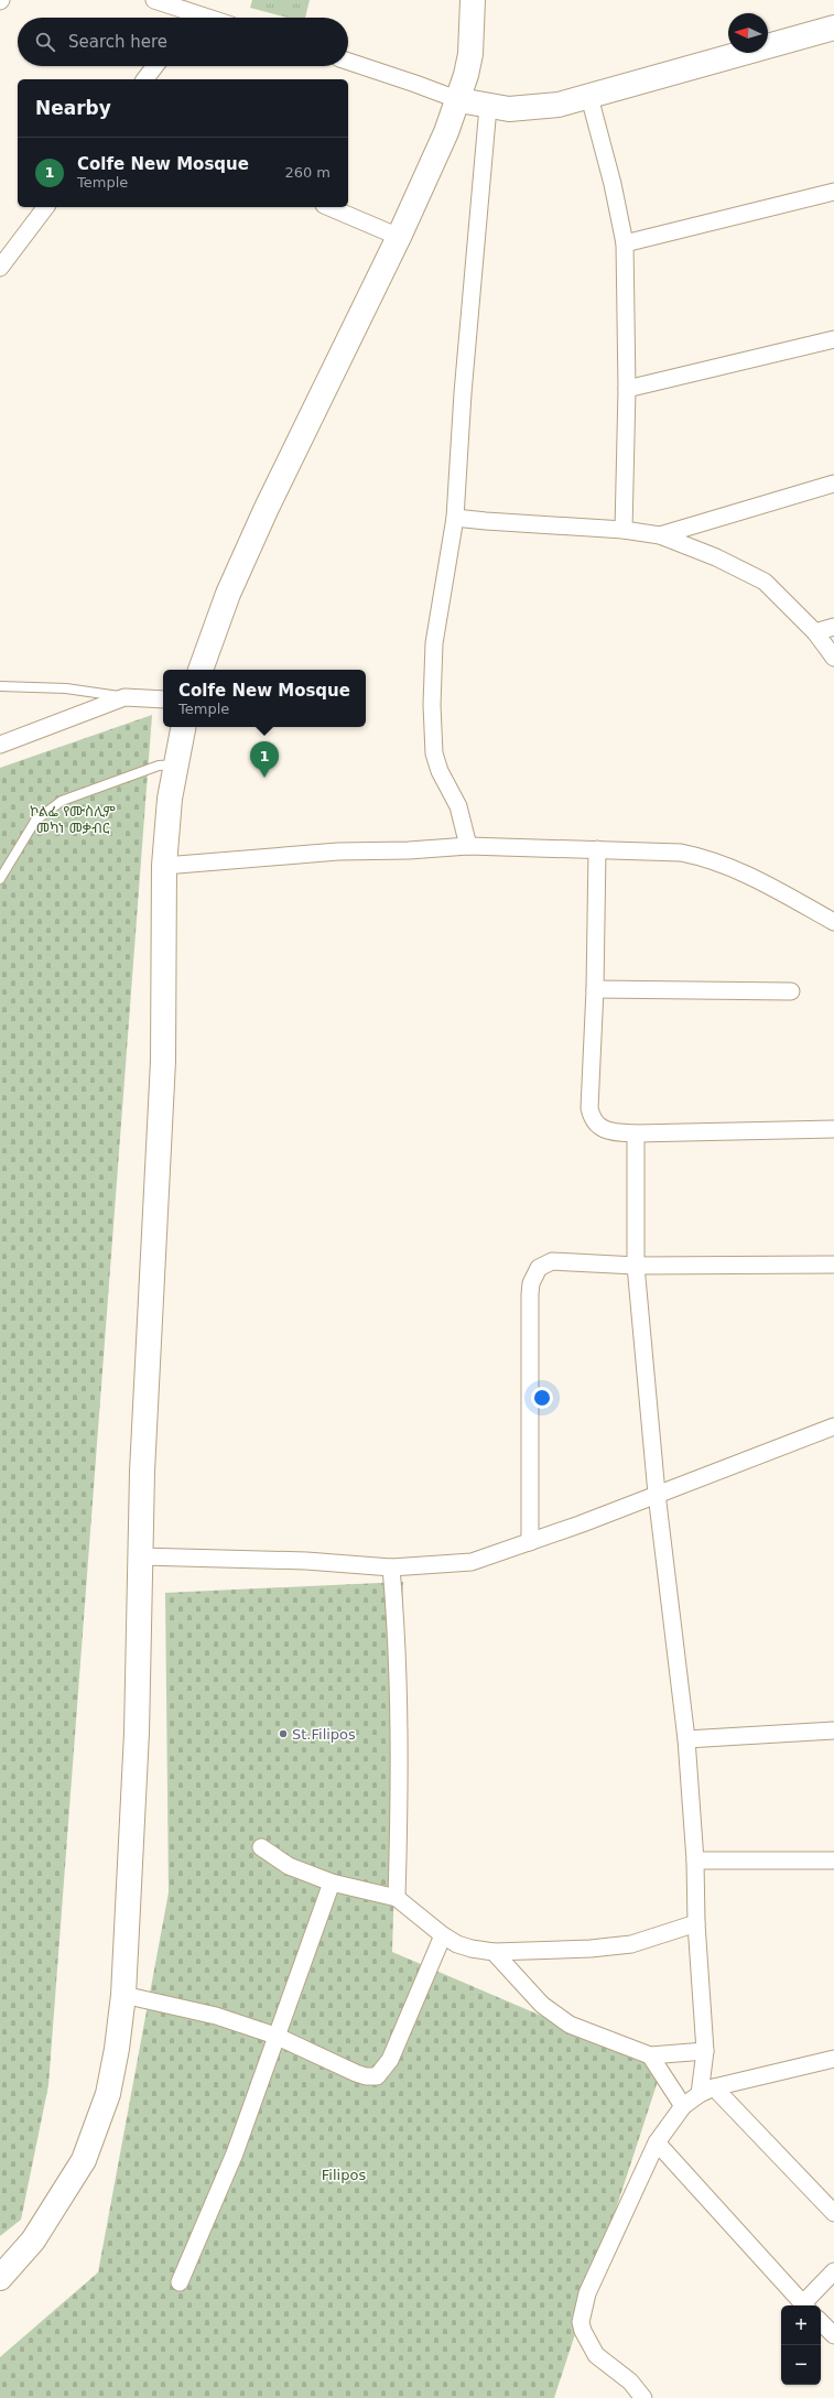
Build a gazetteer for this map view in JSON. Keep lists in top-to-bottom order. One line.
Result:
{"parks":["ኮልፌ የሙስሊም መካነ መቃብር","Filipos"],"places":["St.Filipos"],"north":"left","page":{"search":"Search here","heading":"Nearby","list":[{"mark":"1","name":"Colfe New Mosque","note":"Temple","value":"260 m"}],"popup":["Colfe New Mosque","Temple"],"pins":"1","map_buttons":["+","−"]}}
